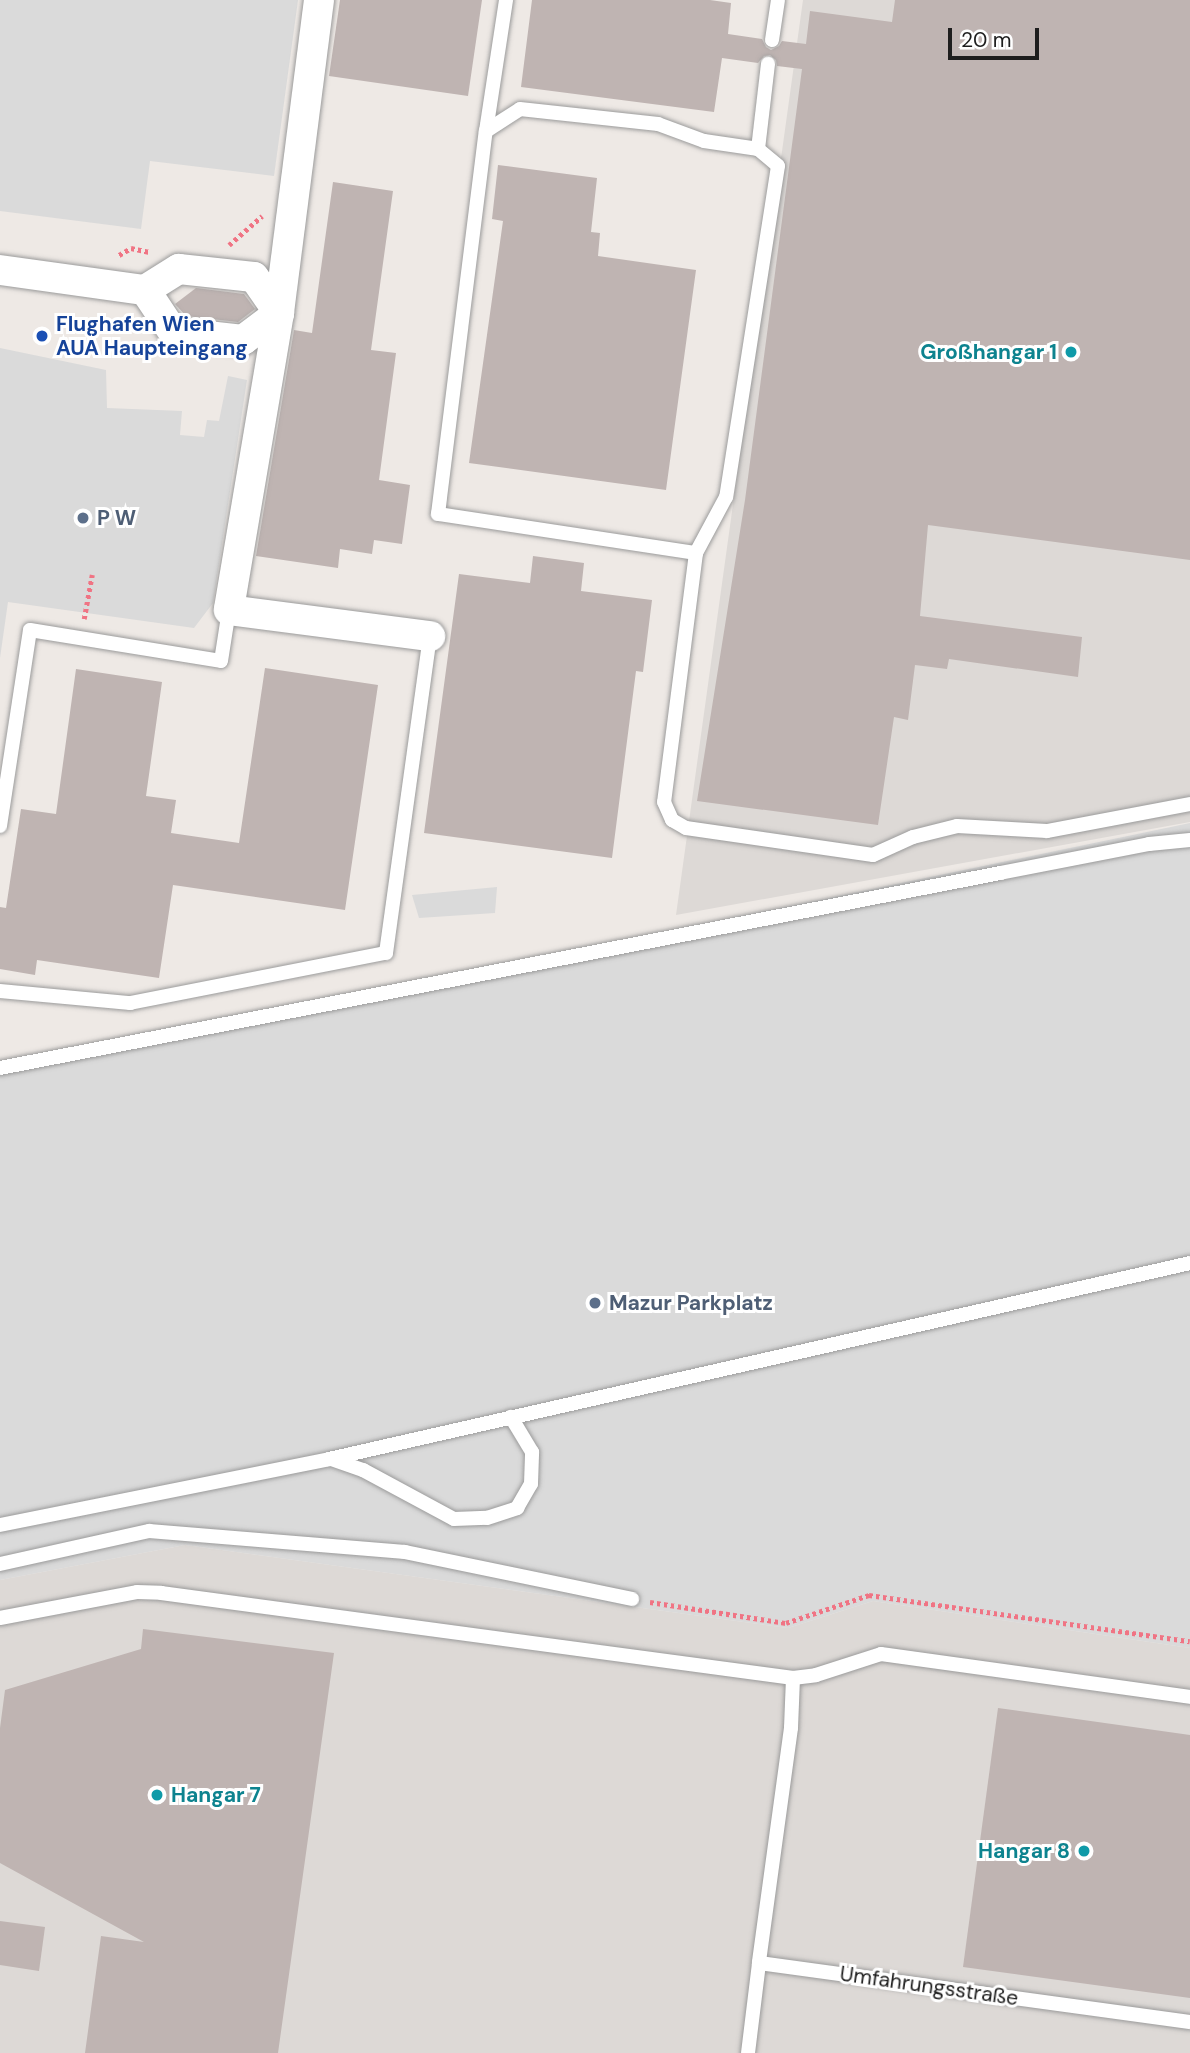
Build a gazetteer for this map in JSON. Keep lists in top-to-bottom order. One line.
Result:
{"streets":{"lane":["Umfahrungsstraße"]},"places":["Flughafen Wien AUA Haupteingang","Großhangar 1","P W","Mazur Parkplatz","Hangar 7","Hangar 8"],"scale_bar":"20 m"}
